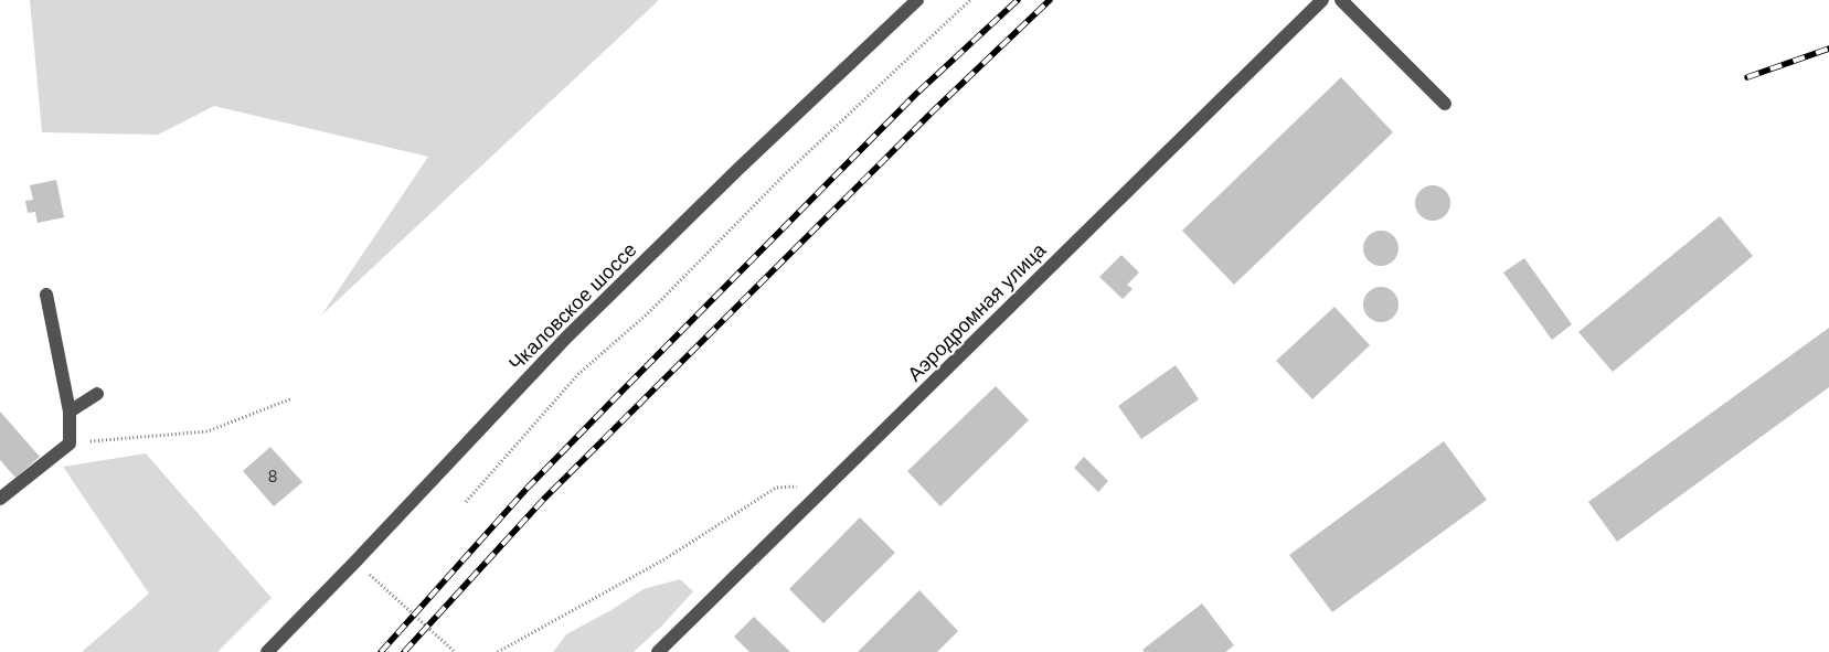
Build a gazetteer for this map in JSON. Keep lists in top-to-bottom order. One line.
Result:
{"streets":{"street":["Чкаловское шоссе","Аэродромная улица"]},"house_numbers":["8"]}
